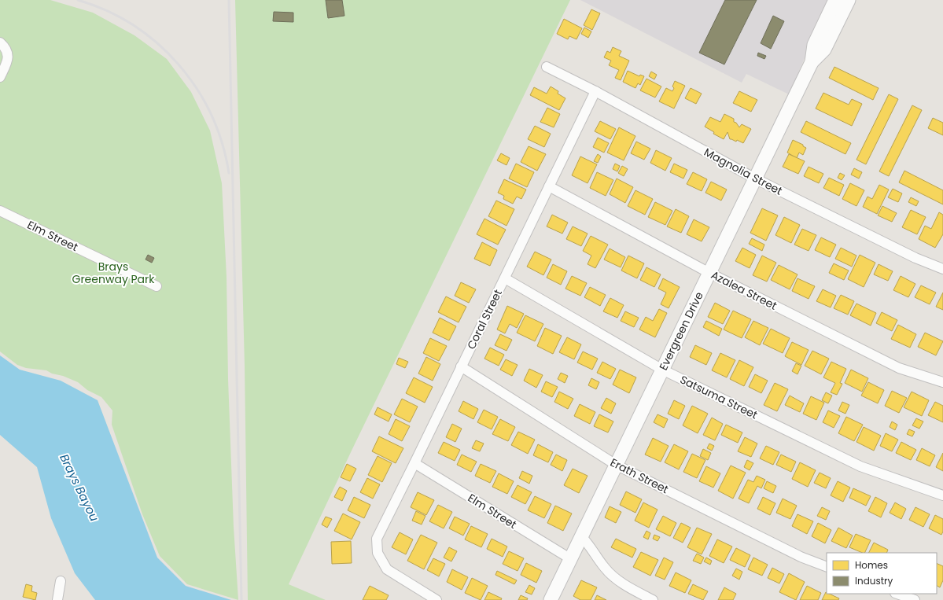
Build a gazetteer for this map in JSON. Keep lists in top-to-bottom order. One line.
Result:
{"streets":{"street":["Magnolia Street","Elm Street","Azalea Street","Coral Street","Evergreen Drive","Satsuma Street","Erath Street"]},"crossings":[["Magnolia Street","Coral Street"],["Magnolia Street","Evergreen Drive"],["Elm Street","Coral Street"],["Elm Street","Evergreen Drive"],["Azalea Street","Coral Street"],["Azalea Street","Evergreen Drive"],["Coral Street","Satsuma Street"],["Coral Street","Erath Street"],["Evergreen Drive","Satsuma Street"],["Evergreen Drive","Erath Street"]],"water":["Brays Bayou"],"parks":["Brays Greenway Park"],"legend":["Homes","Industry"]}
